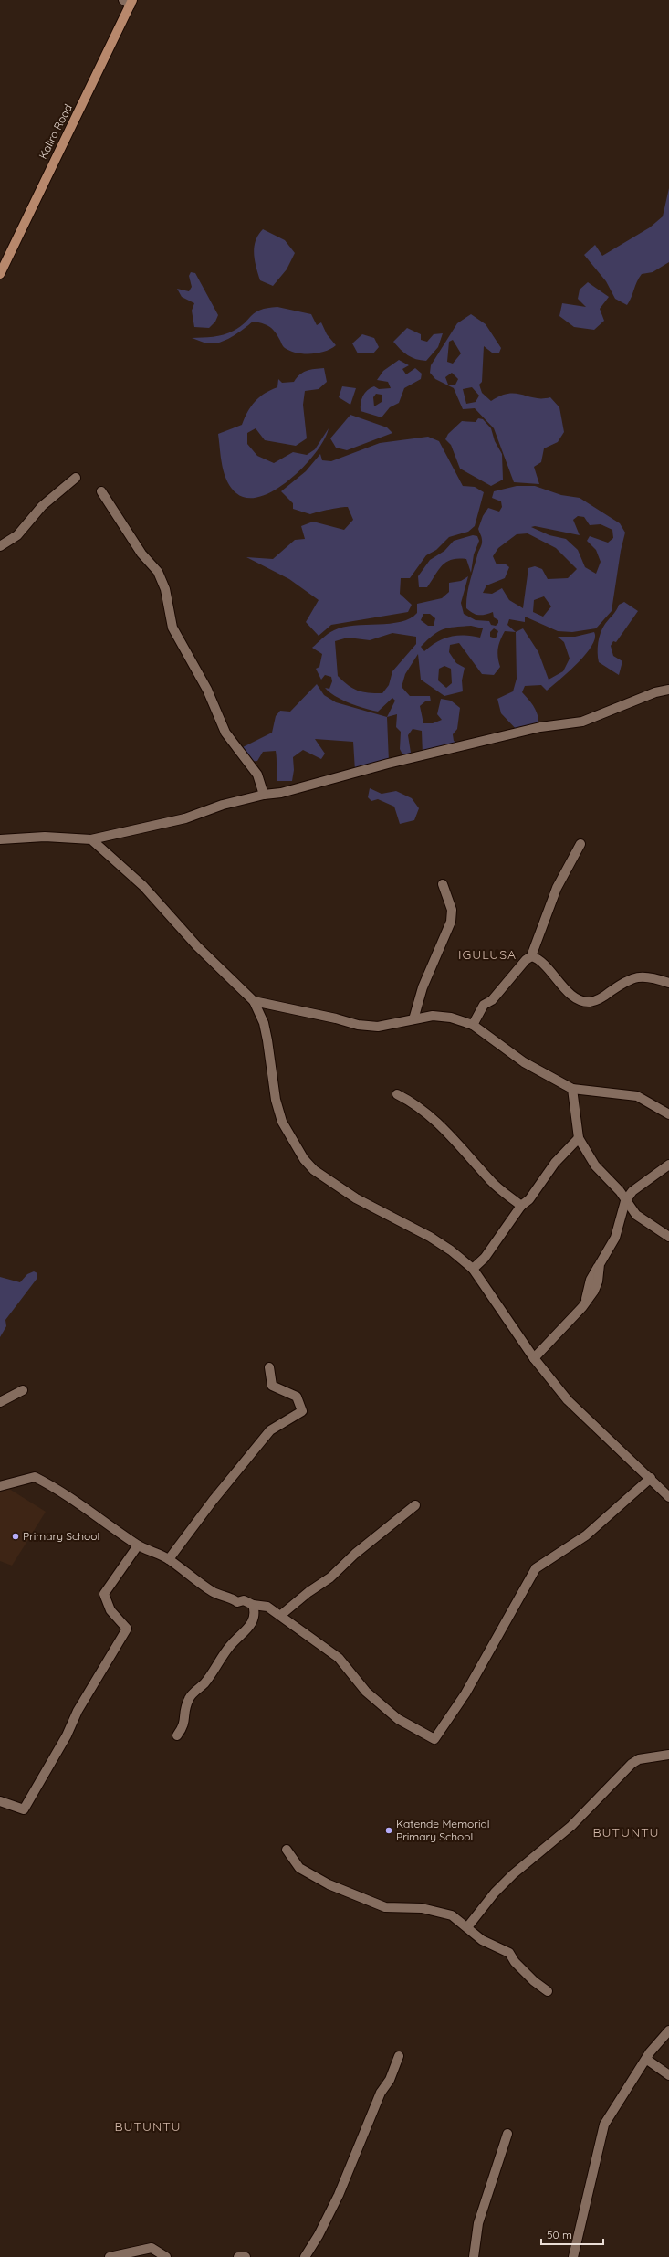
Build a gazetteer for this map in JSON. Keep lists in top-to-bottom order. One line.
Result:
{"streets":{"main road":["Kaliro Road"]},"districts":["IGULUSA","BUTUNTU","BUTUNTU"],"places":["Primary School","Katende Memorial Primary School"],"scale_bar":"50 m"}
